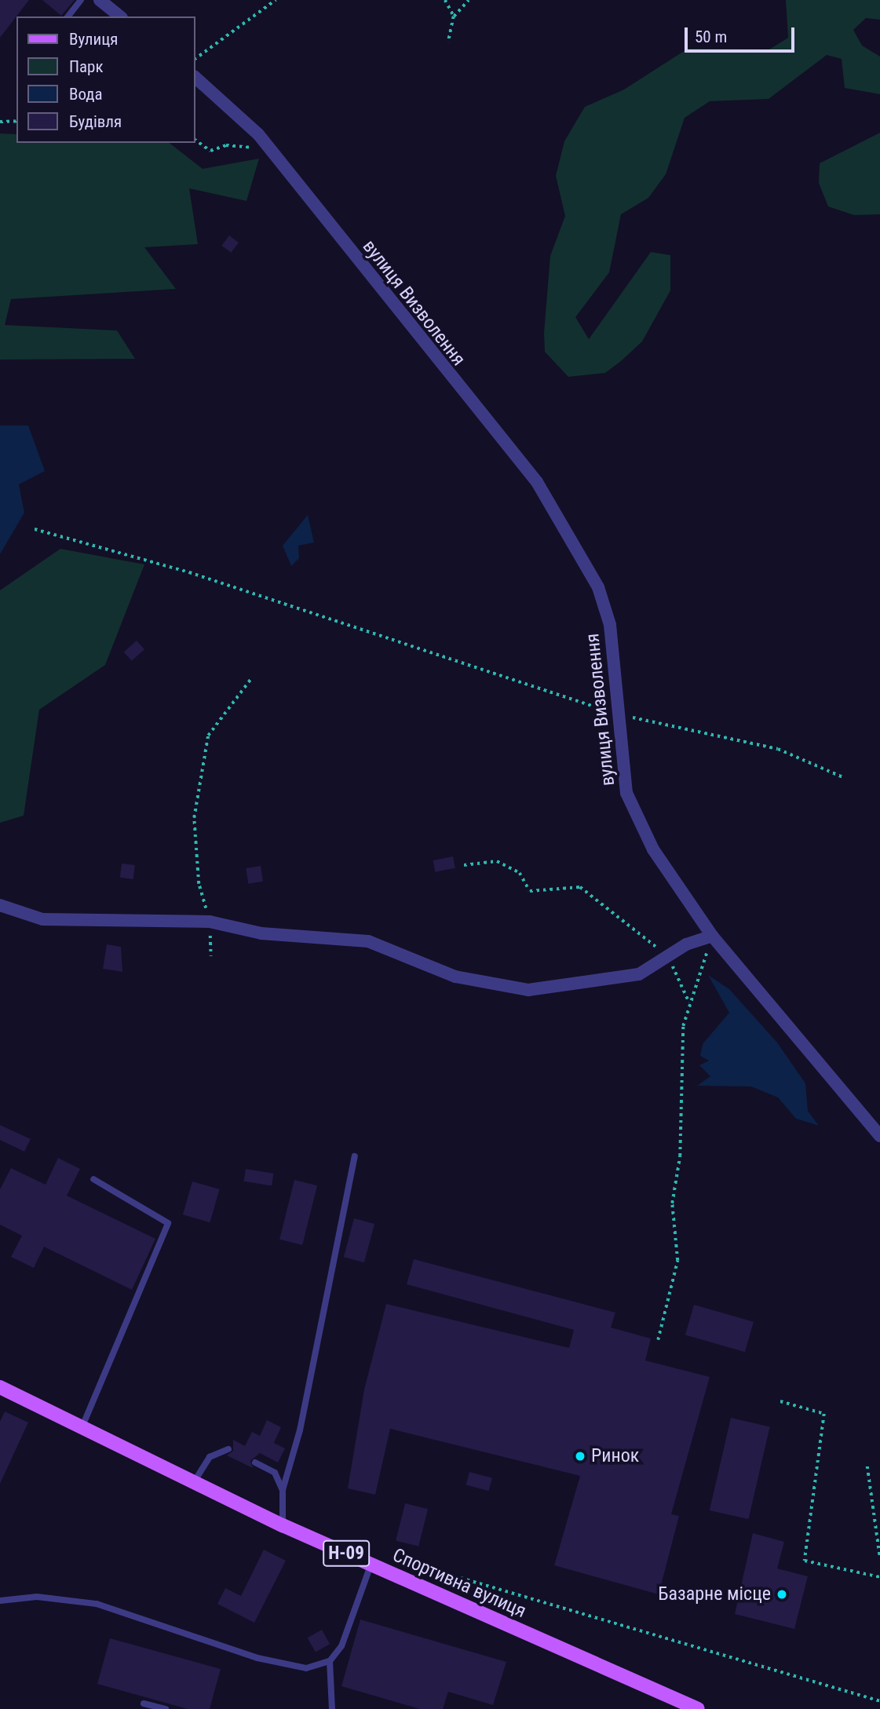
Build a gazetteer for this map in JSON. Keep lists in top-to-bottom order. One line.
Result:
{"streets":{"main road":["Н-09","Спортивна вулиця"],"street":["вулиця Визволення"]},"places":["Ринок","Базарне місце"],"legend":["Вулиця","Парк","Вода","Будівля"],"scale_bar":"50 m"}
